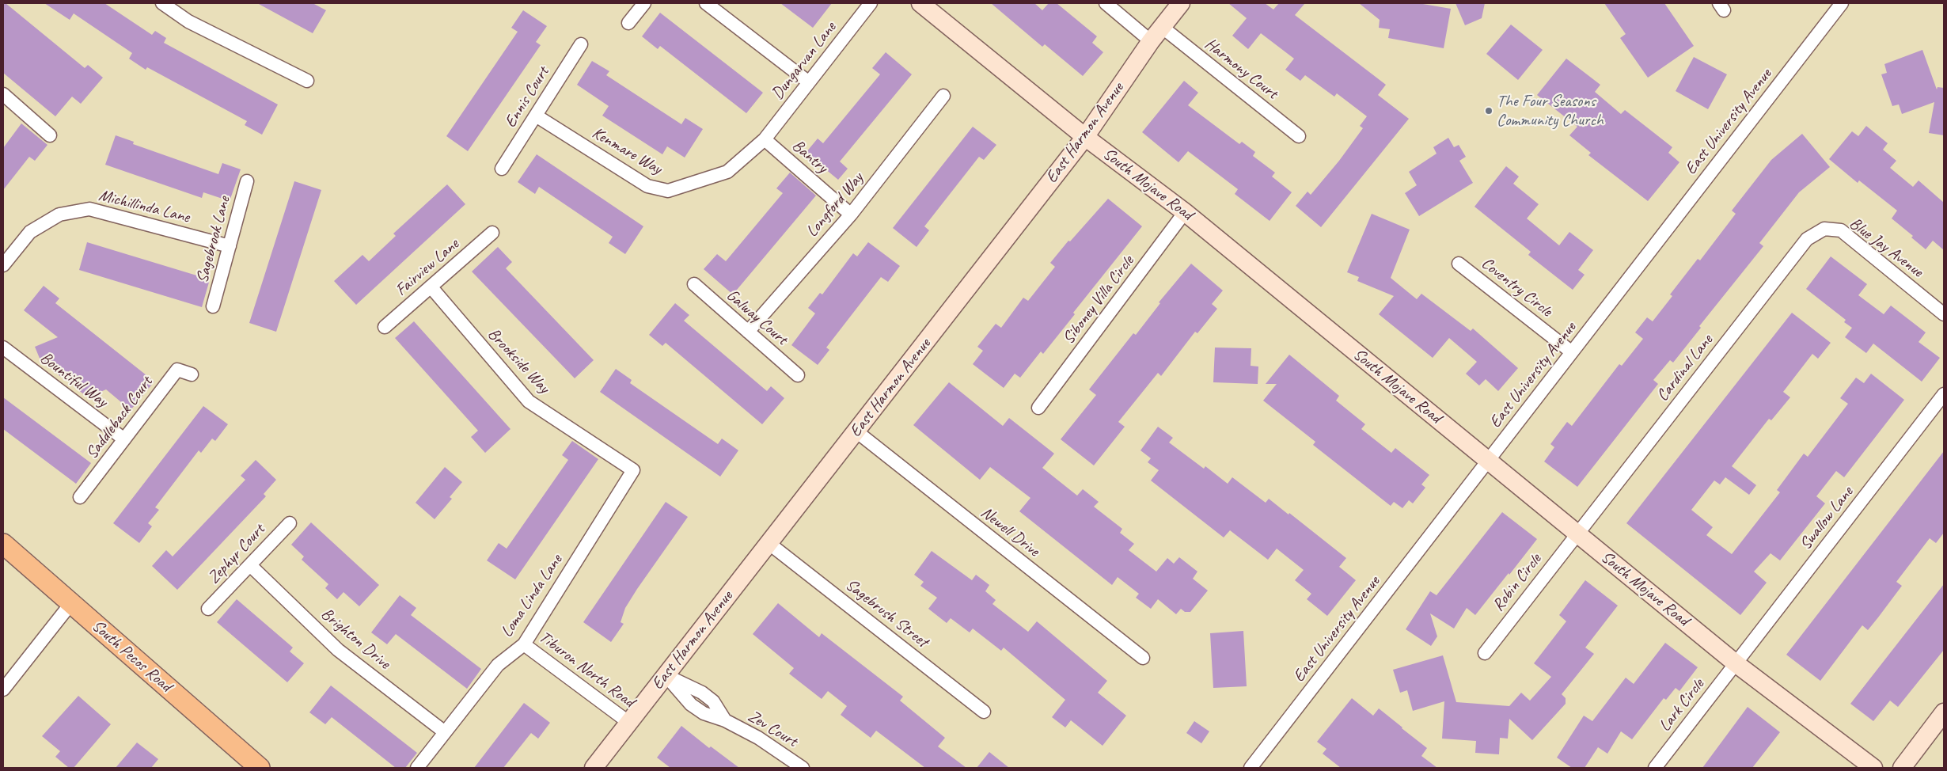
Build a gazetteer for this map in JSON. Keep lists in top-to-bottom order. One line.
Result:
{"streets":{"main road":["South Pecos Road"],"street":["Dungarvan Lane","Harmony Court","Ennis Court","East University Avenue","East Harmon Avenue","Kenmare Way","Bantry","South Mojave Road","Longford Way","Michillinda Lane","Sagebrook Lane","Blue Jay Avenue","Fairview Lane","Coventry Circle","Siboney Villa Circle","Galway Court","Brookside Way","Cardinal Lane","Bountiful Way","Saddleback Court","Swallow Lane","Newell Drive","Zephyr Court","Robin Circle","Loma Linda Lane","Sagebrush Street","Brighton Drive","Tiburon North Road","Lark Circle","Zev Court"]},"crossings":[["Dungarvan Lane","Kenmare Way"],["Dungarvan Lane","Bantry"],["Harmony Court","East Harmon Avenue"],["Ennis Court","Kenmare Way"],["East University Avenue","South Mojave Road"],["East University Avenue","Coventry Circle"],["East Harmon Avenue","South Mojave Road"],["East Harmon Avenue","Newell Drive"],["East Harmon Avenue","Sagebrush Street"],["East Harmon Avenue","Tiburon North Road"],["East Harmon Avenue","Zev Court"],["Kenmare Way","Bantry"],["Bantry","Longford Way"],["South Mojave Road","Siboney Villa Circle"],["South Mojave Road","Cardinal Lane"],["South Mojave Road","Swallow Lane"],["South Mojave Road","Robin Circle"],["South Mojave Road","Lark Circle"],["Longford Way","Galway Court"],["Michillinda Lane","Sagebrook Lane"],["Blue Jay Avenue","Cardinal Lane"],["Fairview Lane","Brookside Way"],["Brookside Way","Loma Linda Lane"],["Cardinal Lane","Robin Circle"],["Bountiful Way","Saddleback Court"],["Swallow Lane","Lark Circle"],["Zephyr Court","Brighton Drive"],["Loma Linda Lane","Brighton Drive"],["Loma Linda Lane","Tiburon North Road"]],"places":["The Four Seasons Community Church"]}
